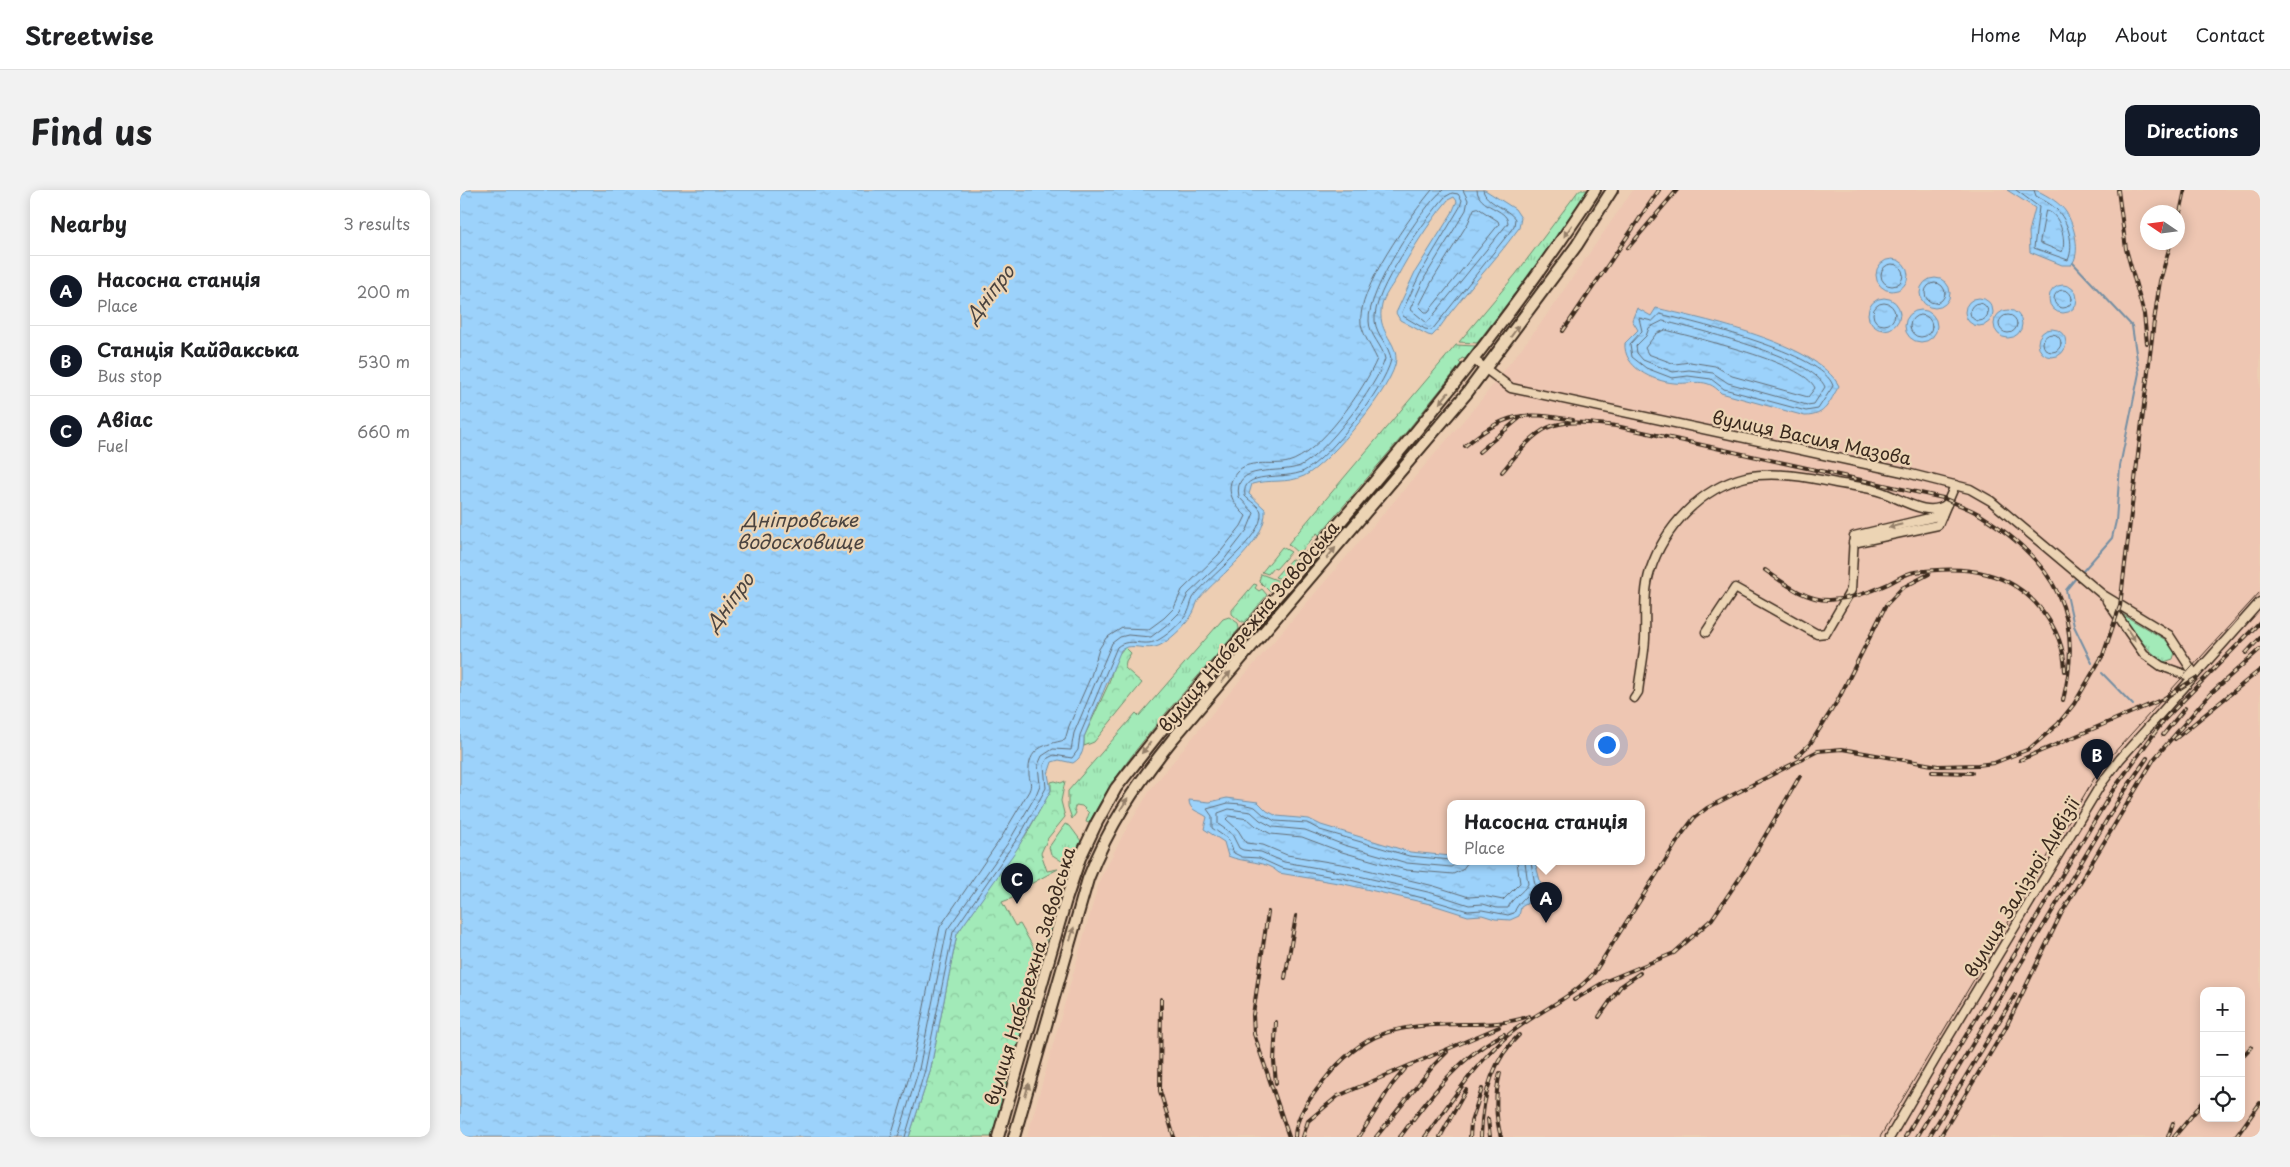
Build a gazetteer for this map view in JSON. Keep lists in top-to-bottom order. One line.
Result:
{"streets":{"main road":["вулиця Набережна Заводська"],"street":["вулиця Василя Мазова","вулиця Залізної Дивізії"]},"crossings":[["вулиця Василя Мазова","вулиця Набережна Заводська"],["вулиця Василя Мазова","вулиця Залізної Дивізії"]],"water":["Дніпро","Дніпровське водосховище"],"north":"left","page":{"header":"Streetwise","nav":["Home","Map","About","Contact"],"title":"Find us","buttons":"Directions","heading":["Nearby","3 results"],"list":[{"mark":"A","name":"Насосна станція","note":"Place","value":"200 m"},{"mark":"B","name":"Станція Кайдакська","note":"Bus stop","value":"530 m"},{"mark":"C","name":"Авіас","note":"Fuel","value":"660 m"}],"pins":["B","C","A"],"popup":["Насосна станція","Place"],"map_buttons":["+","−"]}}
